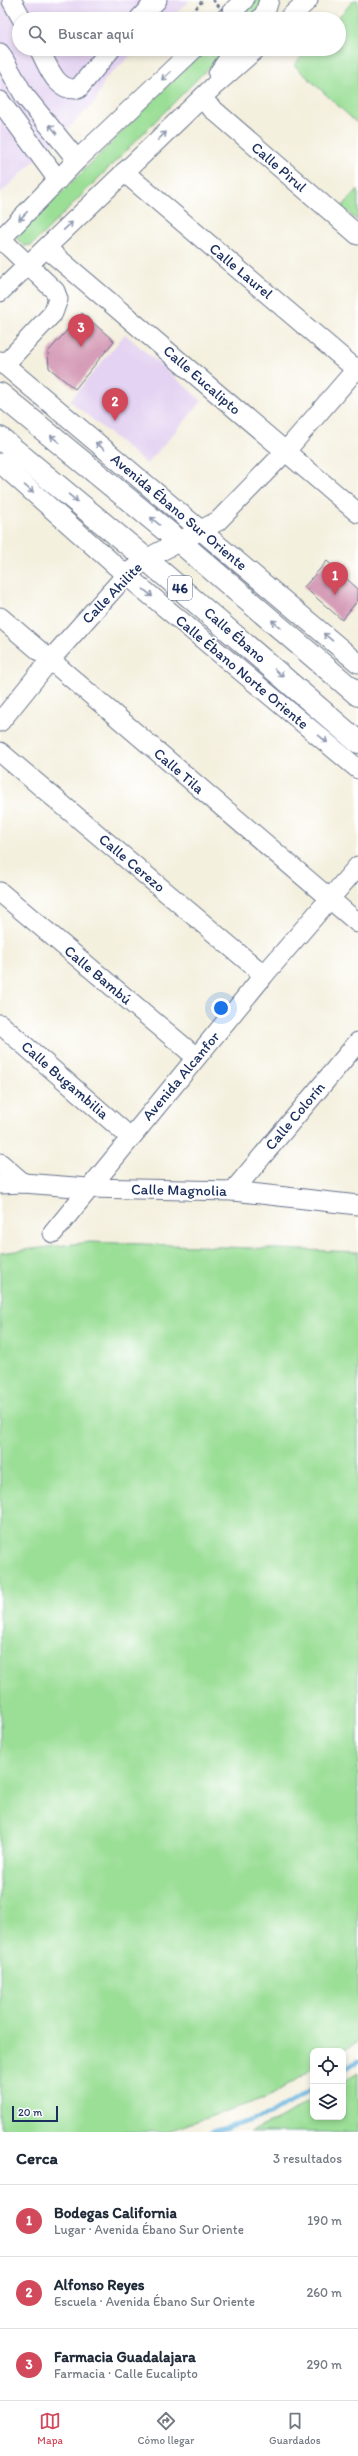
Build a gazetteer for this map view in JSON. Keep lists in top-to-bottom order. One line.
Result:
{"streets":{"main road":["46","Calle Ébano"],"street":["Calle Pirul","Calle Laurel","Calle Eucalipto","Avenida Ébano Sur Oriente","Calle Ahilite","Calle Ébano Norte Oriente","Calle Tila","Calle Cerezo","Calle Bambú","Avenida Alcanfor","Calle Bugambilia","Calle Colorín","Calle Magnolia"]},"crossings":[["Calle Laurel","Calle Ahilite"],["Calle Eucalipto","Calle Ahilite"],["Avenida Ébano Sur Oriente","Calle Ahilite"],["46","Calle Ahilite"],["Calle Ahilite","Calle Ébano"],["Calle Ahilite","Calle Ébano Norte Oriente"],["Calle Ahilite","Calle Tila"],["Calle Tila","Avenida Alcanfor"],["Calle Cerezo","Avenida Alcanfor"],["Calle Bambú","Avenida Alcanfor"],["Avenida Alcanfor","Calle Bugambilia"],["Avenida Alcanfor","Calle Magnolia"],["Calle Colorín","Calle Magnolia"]],"one_way":["Avenida Ébano Sur Oriente","Calle Ébano Norte Oriente"],"scale_bar":"20 m","page":{"search":"Buscar aquí","pins":["3","2","1"],"scale":"20 m","heading":["Cerca","3 resultados"],"list":[{"mark":"1","name":"Bodegas California","note":"Lugar · Avenida Ébano Sur Oriente","value":"190 m"},{"mark":"2","name":"Alfonso Reyes","note":"Escuela · Avenida Ébano Sur Oriente","value":"260 m"},{"mark":"3","name":"Farmacia Guadalajara","note":"Farmacia · Calle Eucalipto","value":"290 m"}],"nav":["Mapa","Cómo llegar","Guardados"]}}
